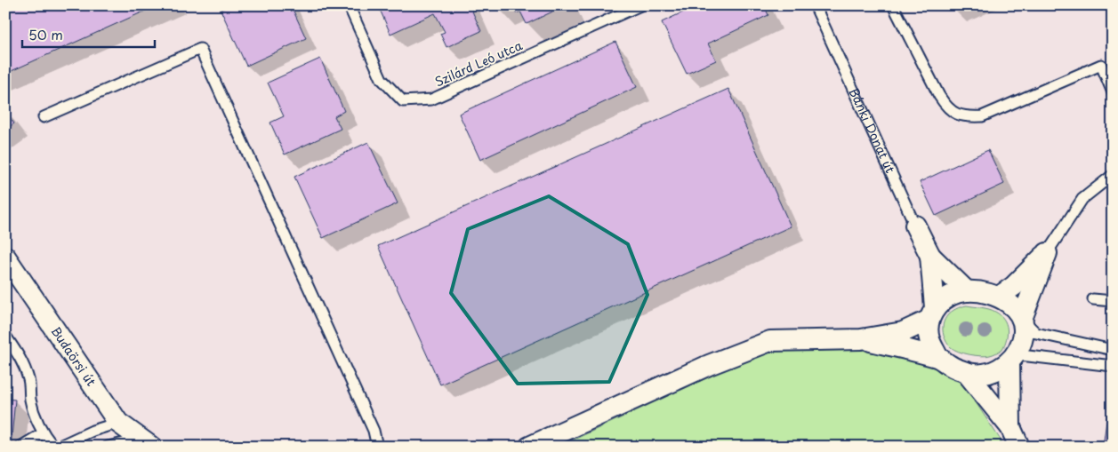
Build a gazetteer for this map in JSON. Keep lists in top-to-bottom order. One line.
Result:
{"streets":{"street":["Bánki Donát út","Budaörsi út"],"lane":["Szilárd Leó utca"]},"scale_bar":"50 m"}
